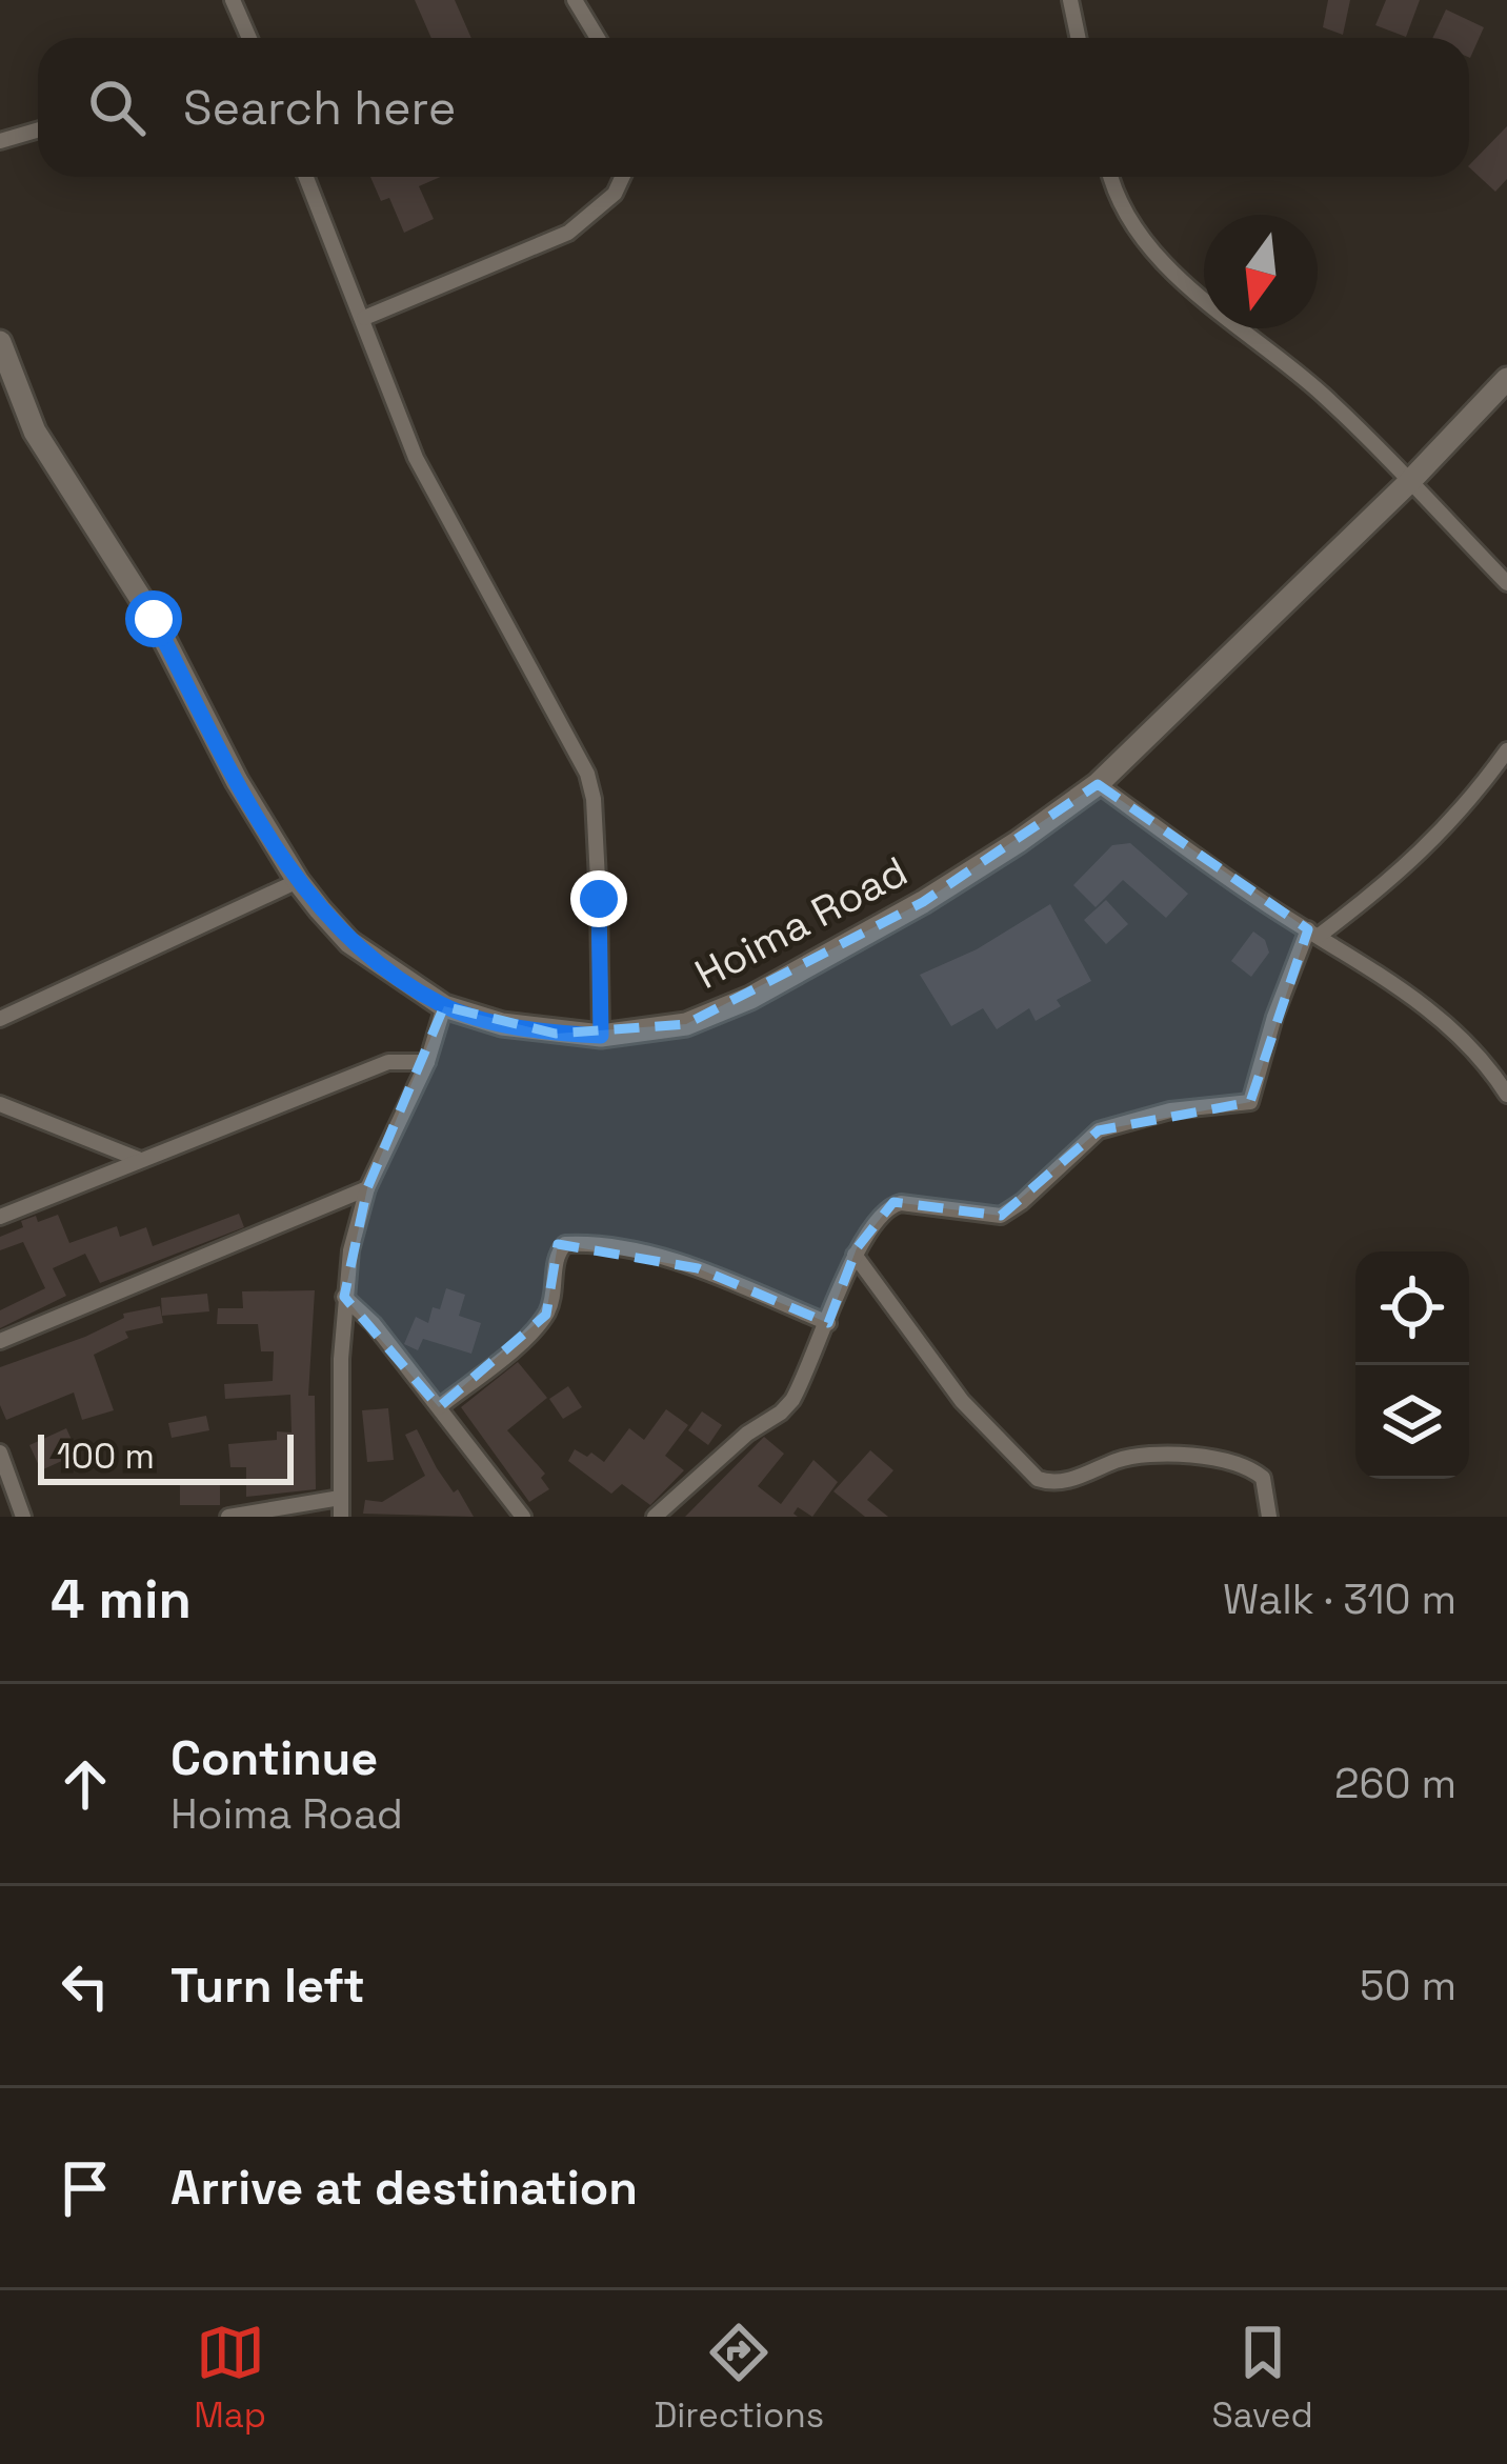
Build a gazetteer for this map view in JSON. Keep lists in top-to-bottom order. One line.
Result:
{"streets":{"main road":["Hoima Road"]},"scale_bar":"100 m","north":"bottom","page":{"search":"Search here","scale":"100 m","heading":["4 min","Walk · 310 m"],"list":[["Continue","Hoima Road","260 m"],["Turn left","50 m"],"Arrive at destination"],"nav":["Map","Directions","Saved"]}}
